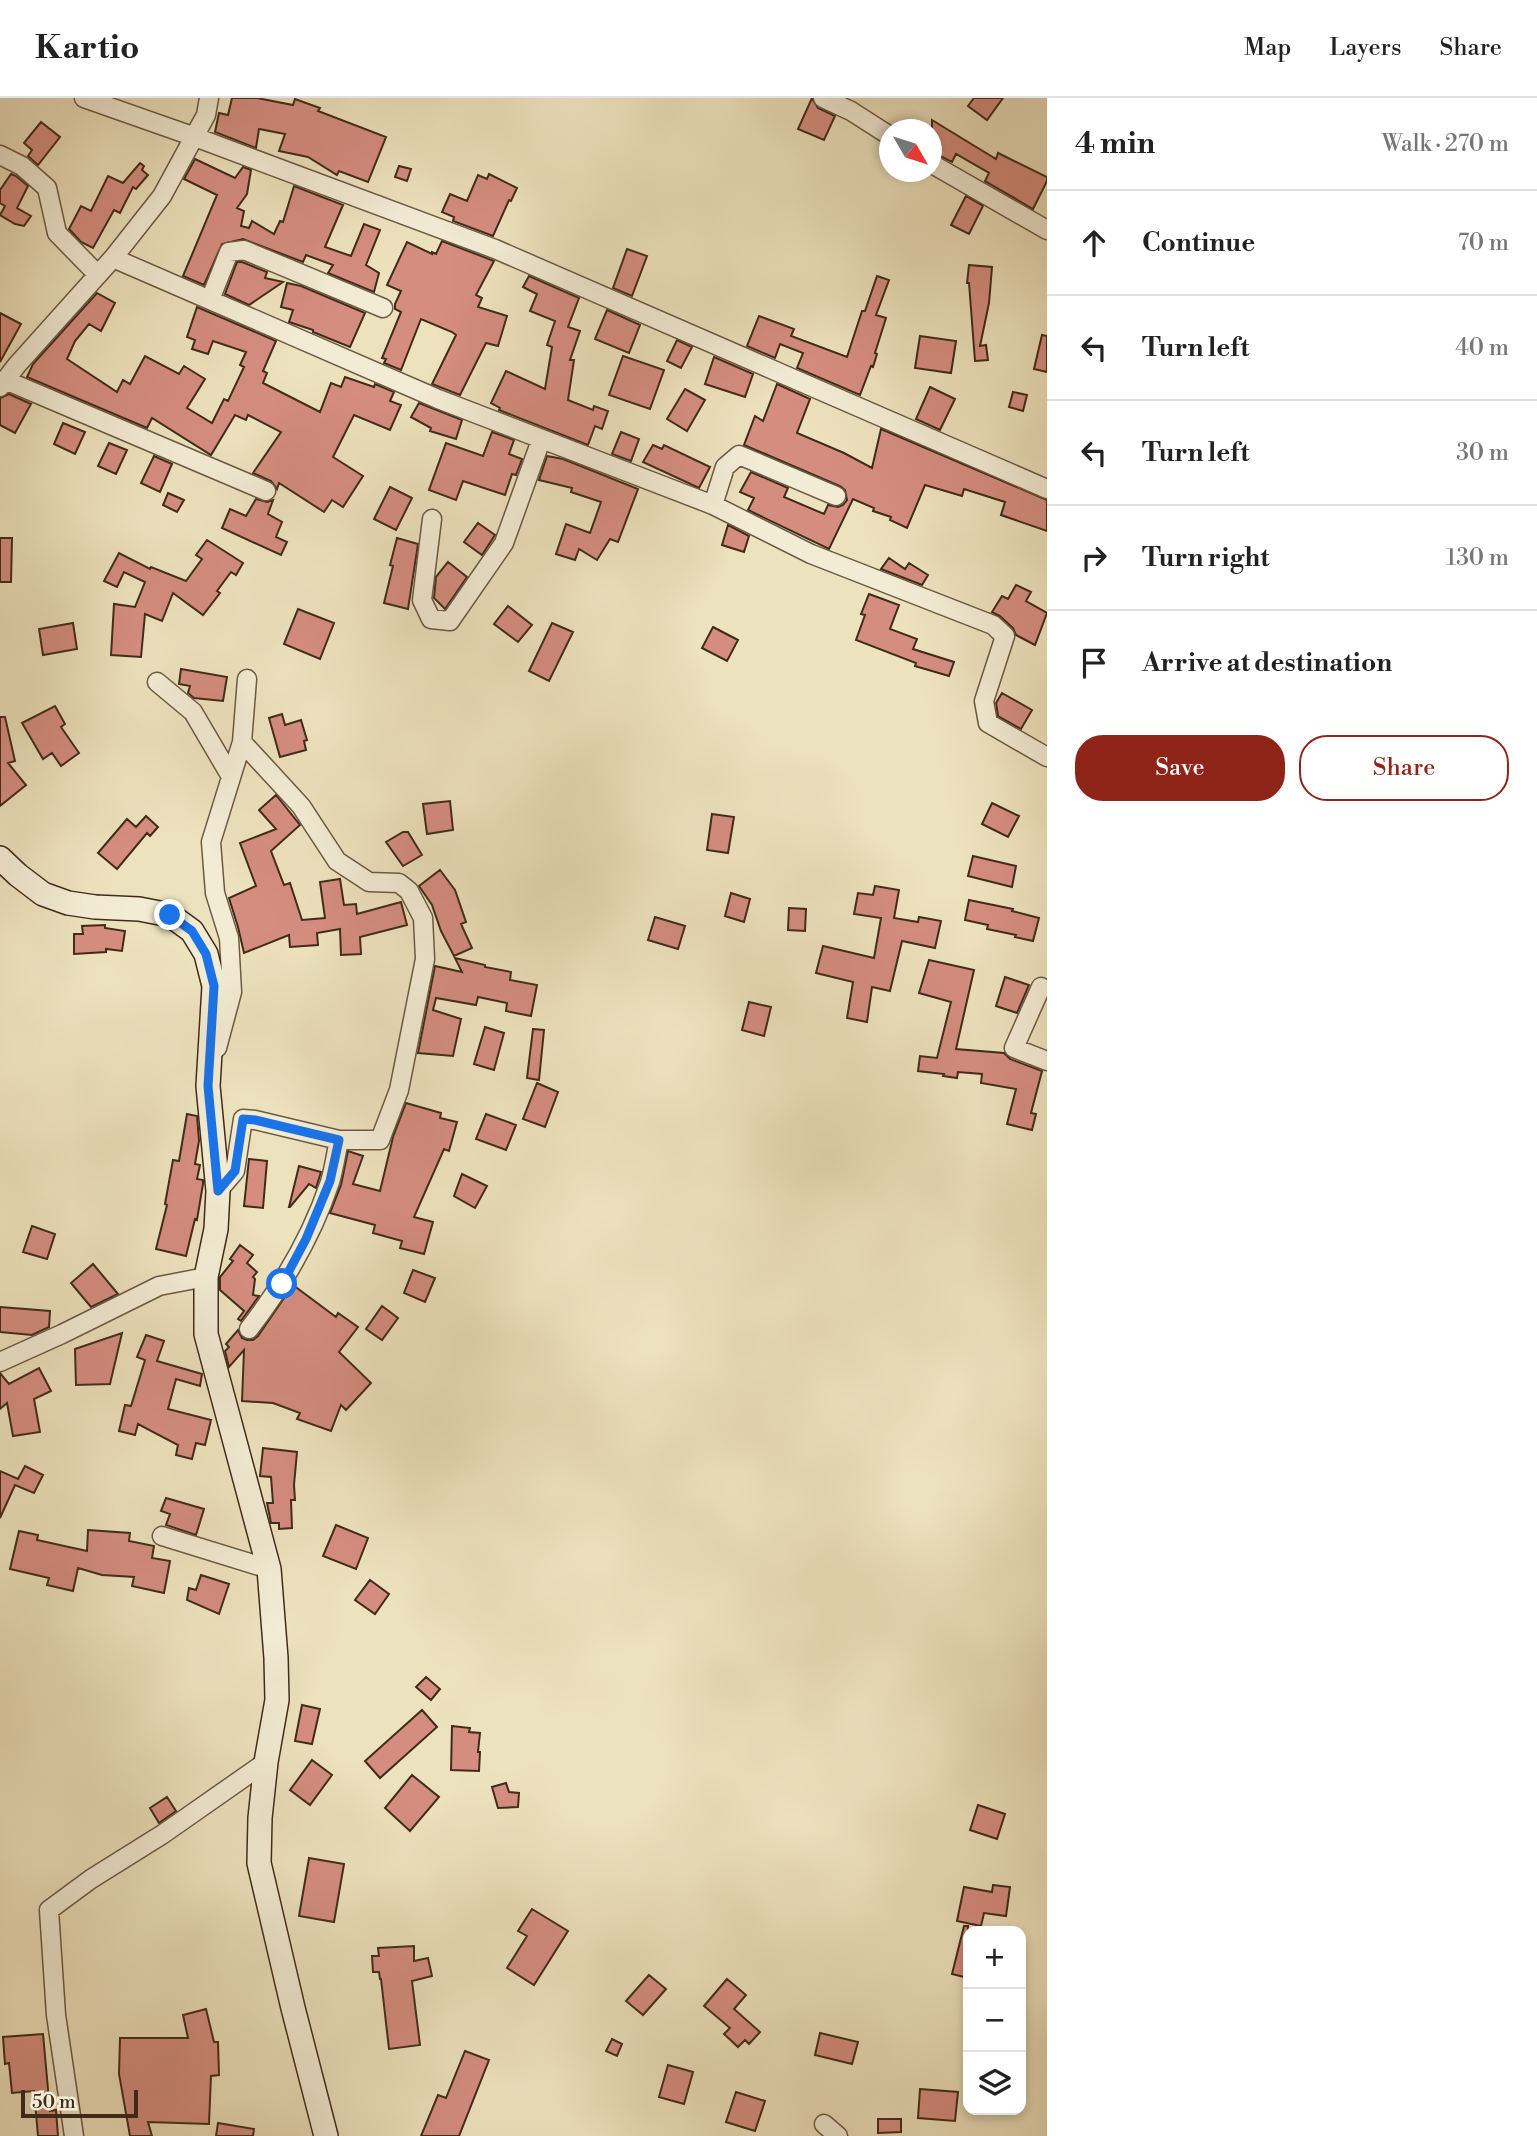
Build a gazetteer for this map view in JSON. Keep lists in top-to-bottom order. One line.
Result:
{"scale_bar":"50 m","north":"bottom right","page":{"header":"Kartio","nav":["Map","Layers","Share"],"heading":["4 min","Walk · 270 m"],"list":[["Continue","70 m"],["Turn left","40 m"],["Turn left","30 m"],["Turn right","130 m"],"Arrive at destination"],"buttons":["Save","Share"],"map_buttons":["+","−"],"scale":"50 m"}}
